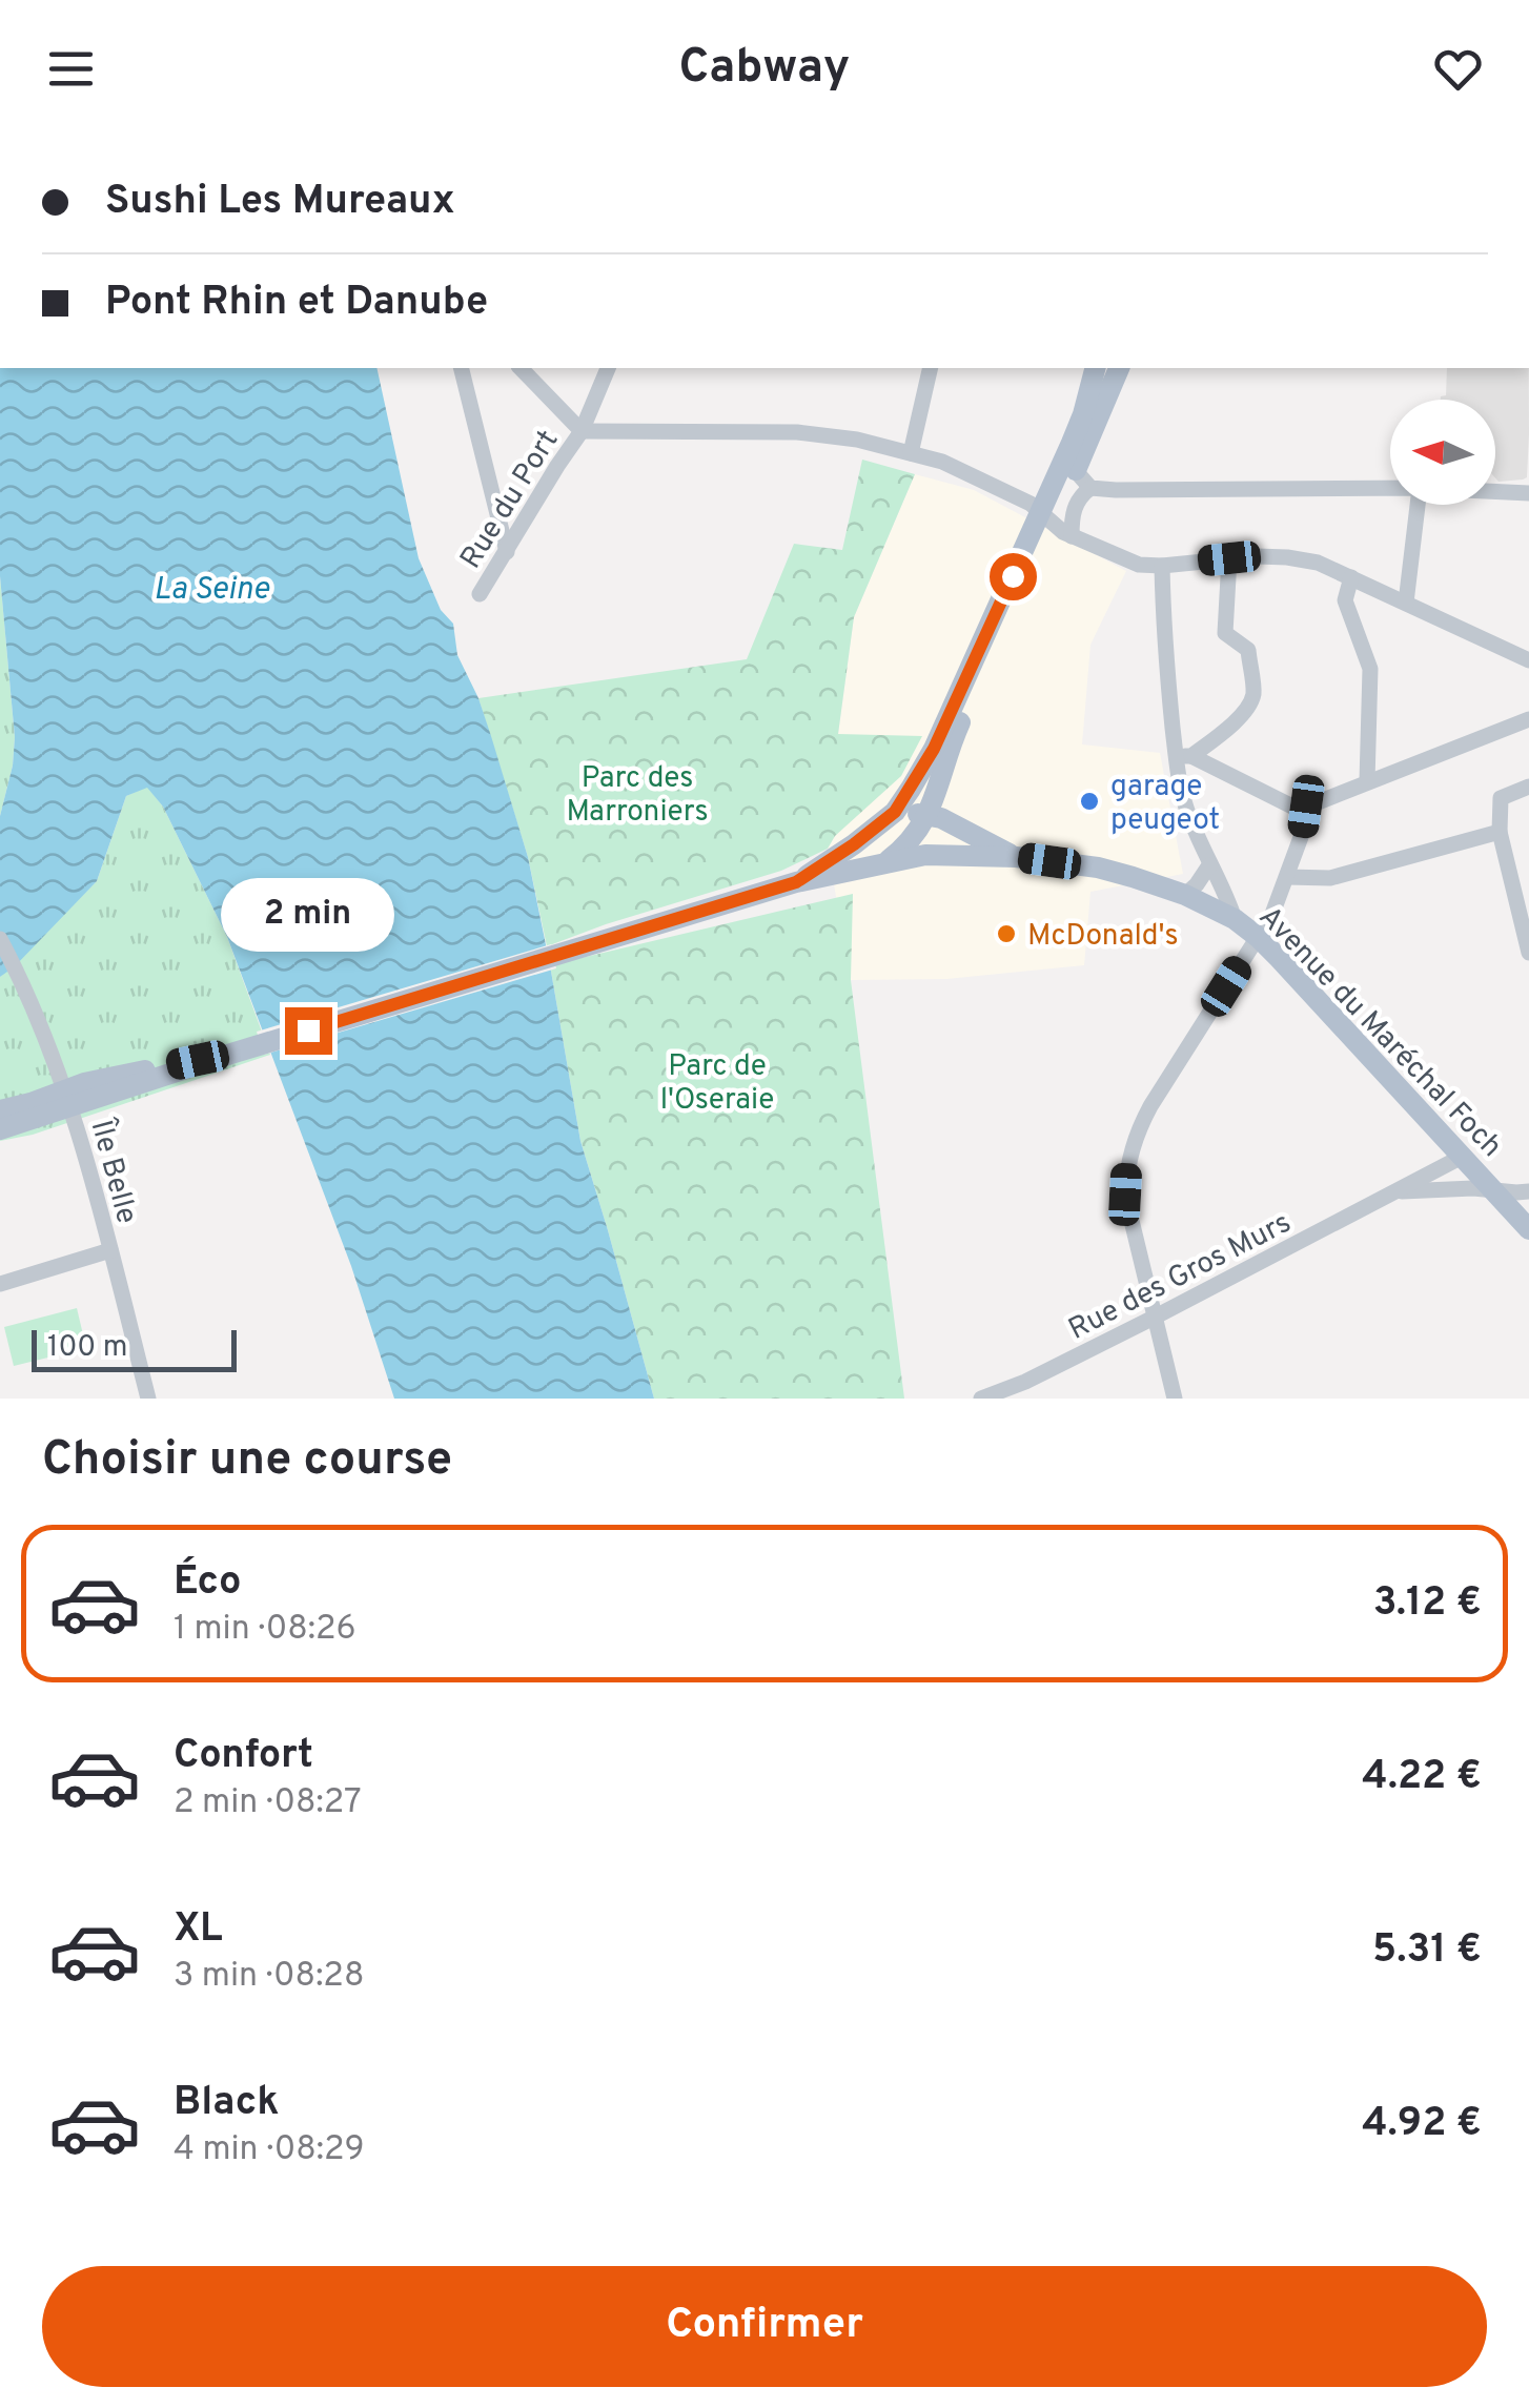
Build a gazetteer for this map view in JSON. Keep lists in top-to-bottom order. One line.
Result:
{"streets":{"main road":["Avenue du Maréchal Foch"],"street":["Rue du Port","Île Belle","Rue des Gros Murs"]},"crossings":[["Avenue du Maréchal Foch","Rue des Gros Murs"]],"water":["La Seine"],"parks":["Parc des Marroniers","Parc de l'Oseraie"],"places":["garage peugeot","McDonald's"],"scale_bar":"100 m","north":"left","page":{"header":"Cabway","banner":["Sushi Les Mureaux","Pont Rhin et Danube"],"bubble":"2 min","scale":"100 m","heading":"Choisir une course","list":[{"name":"Éco","note":"1 min · 08:26","value":"3.12 €"},{"name":"Confort","note":"2 min · 08:27","value":"4.22 €"},{"name":"XL","note":"3 min · 08:28","value":"5.31 €"},{"name":"Black","note":"4 min · 08:29","value":"4.92 €"}],"buttons":"Confirmer"}}
